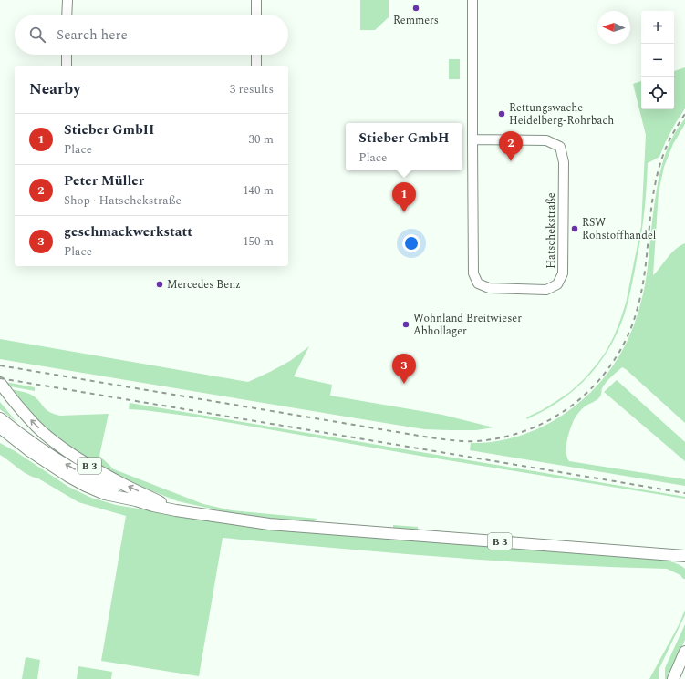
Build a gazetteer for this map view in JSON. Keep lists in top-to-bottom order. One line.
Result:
{"streets":{"main road":["B 3"],"street":["Hatschekstraße"]},"places":["Remmers","Rettungswache Heidelberg-Rohrbach","RSW Rohstoffhandel","Mercedes Benz","Wohnland Breitwieser Abhollager"],"north":"left","page":{"map_buttons":["+","−"],"search":"Search here","heading":["Nearby","3 results"],"list":[{"mark":"1","name":"Stieber GmbH","note":"Place","value":"30 m"},{"mark":"2","name":"Peter Müller","note":"Shop · Hatschekstraße","value":"140 m"},{"mark":"3","name":"geschmackwerkstatt","note":"Place","value":"150 m"}],"popup":["Stieber GmbH","Place"],"pins":["2","1","3"]}}
